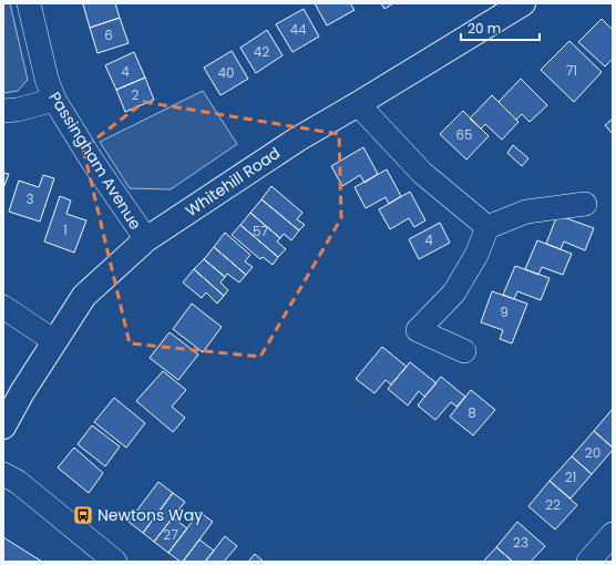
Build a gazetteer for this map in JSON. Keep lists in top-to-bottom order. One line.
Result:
{"streets":{"street":["Passingham Avenue","Whitehill Road"]},"crossings":[["Passingham Avenue","Whitehill Road"]],"places":{"bus stop":["Newtons Way"]},"house_numbers":["44","6","42","71","4","40","2","65","3","1","57","4","9","8","20","21","22","27","23"],"scale_bar":"20 m"}
